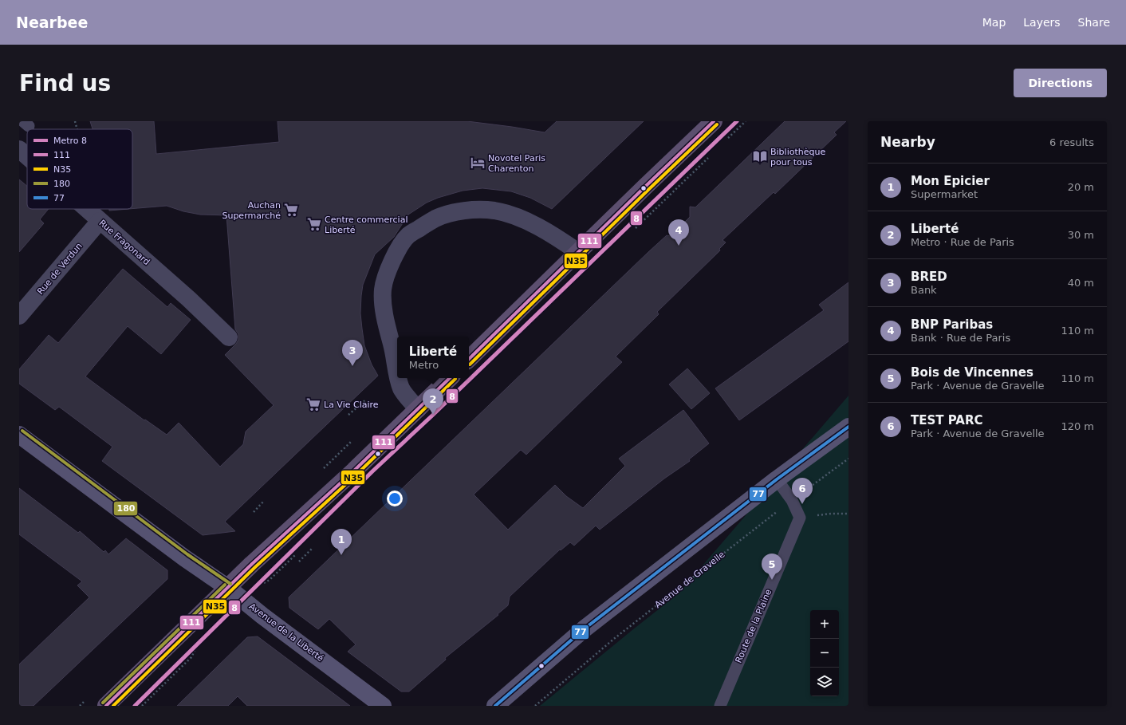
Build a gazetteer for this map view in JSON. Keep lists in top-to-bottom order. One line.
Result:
{"streets":{"street":["Rue Fragonard","Rue de Verdun","Avenue de la Liberté"],"lane":["Route de la Plaine"],"path":["Avenue de Gravelle"]},"crossings":[["Rue Fragonard","Rue de Verdun"]],"places":{"library":["Bibliothèque pour tous"],"hotel":["Novotel Paris Charenton"],"supermarket":["Auchan Supermarché","Centre commercial Liberté","La Vie Claire"]},"lines":["metro line 8","transit line 111","transit line N35","transit line 77","transit line 180"],"legend":["Metro 8","111","N35","180","77"],"page":{"header":"Nearbee","nav":["Map","Layers","Share"],"buttons":"Directions","title":"Find us","heading":["Nearby","6 results"],"list":[{"mark":"1","name":"Mon Epicier","note":"Supermarket","value":"20 m"},{"mark":"2","name":"Liberté","note":"Metro · Rue de Paris","value":"30 m"},{"mark":"3","name":"BRED","note":"Bank","value":"40 m"},{"mark":"4","name":"BNP Paribas","note":"Bank · Rue de Paris","value":"110 m"},{"mark":"5","name":"Bois de Vincennes","note":"Park · Avenue de Gravelle","value":"110 m"},{"mark":"6","name":"TEST PARC","note":"Park · Avenue de Gravelle","value":"120 m"}],"pins":["4","3","2","6","1","5"],"popup":["Liberté","Metro"],"map_buttons":["+","−"]}}
